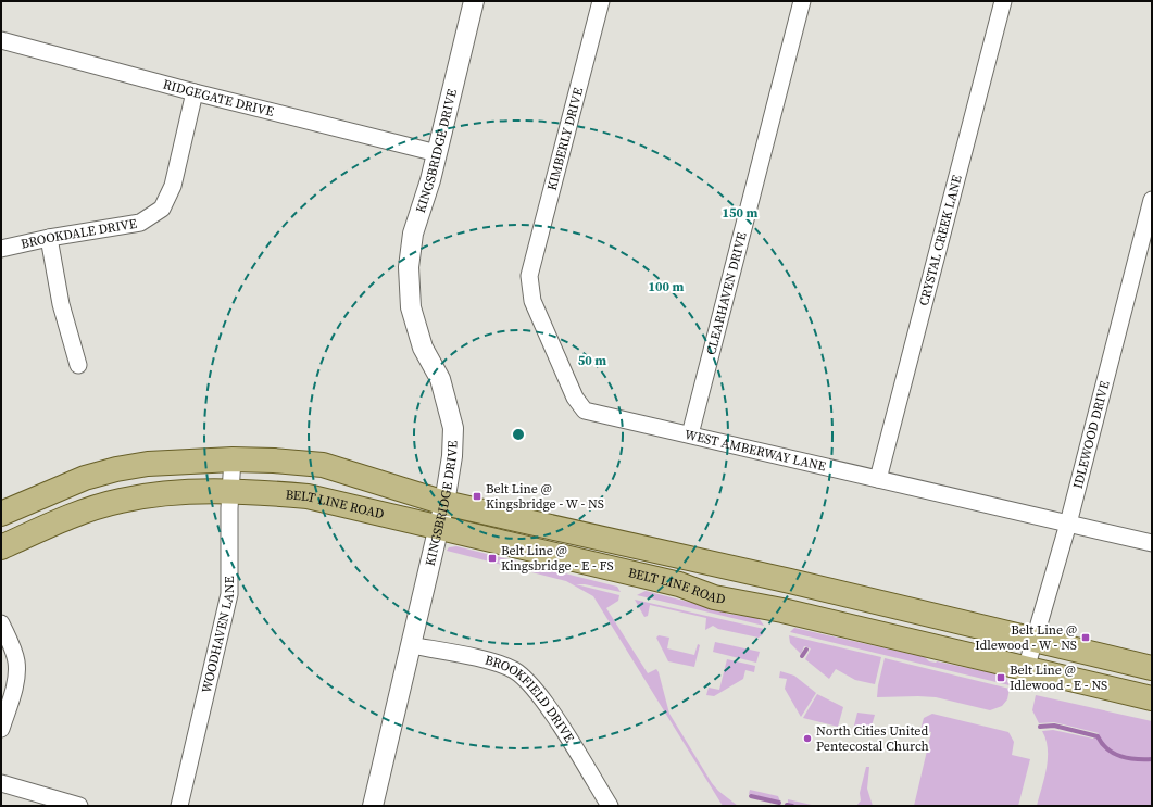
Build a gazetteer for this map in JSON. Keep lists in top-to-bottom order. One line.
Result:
{"streets":{"main road":["BELT LINE ROAD"],"street":["RIDGEGATE DRIVE","KIMBERLY DRIVE","KINGSBRIDGE DRIVE","BROOKDALE DRIVE","CRYSTAL CREEK LANE","CLEARHAVEN DRIVE","IDLEWOOD DRIVE","WEST AMBERWAY LANE","WOODHAVEN LANE","BROOKFIELD DRIVE"]},"crossings":[["RIDGEGATE DRIVE","KINGSBRIDGE DRIVE"],["RIDGEGATE DRIVE","BROOKDALE DRIVE"],["KIMBERLY DRIVE","WEST AMBERWAY LANE"],["KINGSBRIDGE DRIVE","BELT LINE ROAD"],["KINGSBRIDGE DRIVE","BROOKFIELD DRIVE"],["CRYSTAL CREEK LANE","WEST AMBERWAY LANE"],["CLEARHAVEN DRIVE","WEST AMBERWAY LANE"],["IDLEWOOD DRIVE","WEST AMBERWAY LANE"],["IDLEWOOD DRIVE","BELT LINE ROAD"],["BELT LINE ROAD","WOODHAVEN LANE"]],"places":{"transit":["Belt Line @ Kingsbridge - W - NS","Belt Line @ Kingsbridge - E - FS","Belt Line @ Idlewood - W - NS","Belt Line @ Idlewood - E - NS"],"other":["North Cities United Pentecostal Church"]},"rings":["150 m","100 m","50 m"]}
